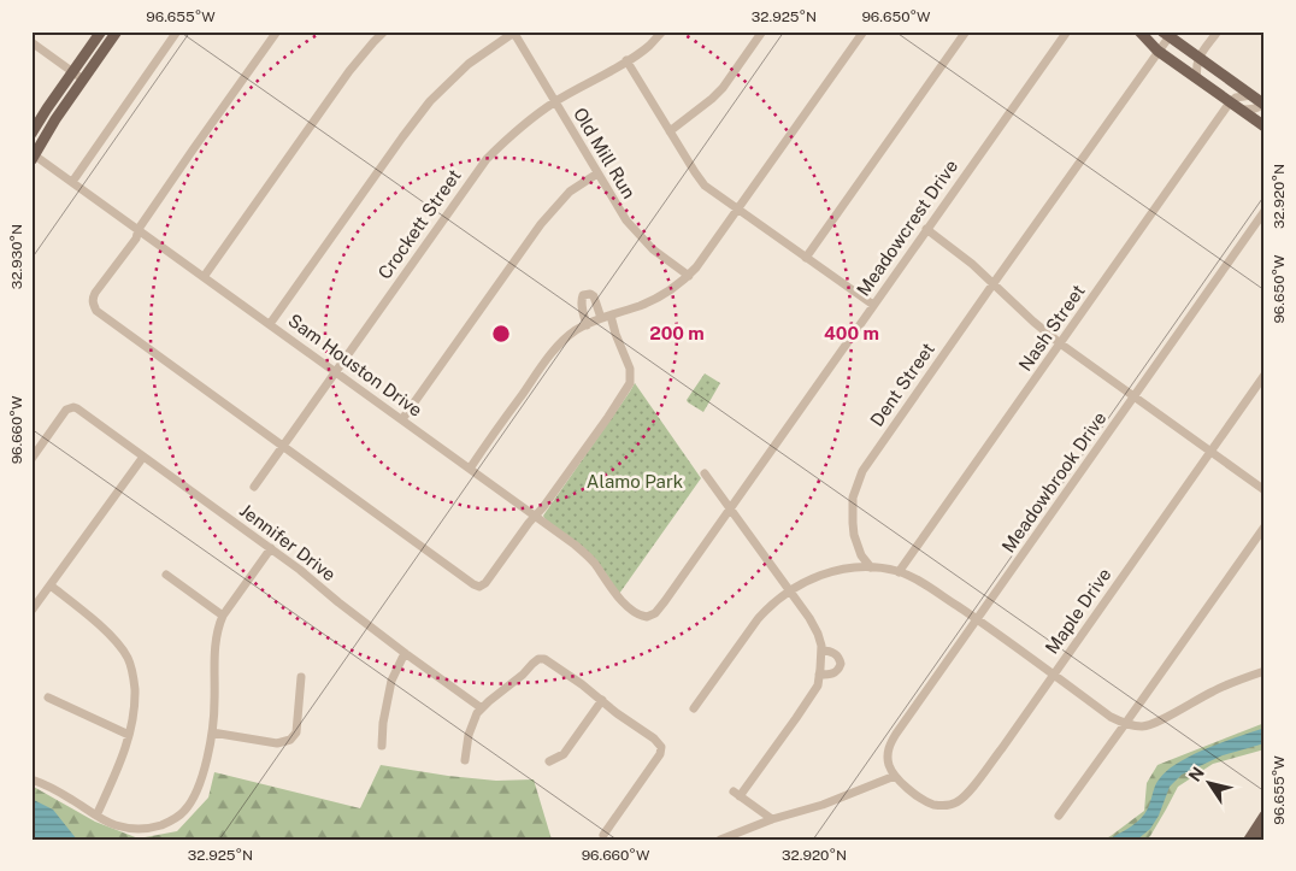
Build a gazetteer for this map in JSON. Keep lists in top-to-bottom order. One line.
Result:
{"streets":{"street":["Old Mill Run","Crockett Street","Meadowcrest Drive","Nash Street","Sam Houston Drive","Dent Street","Meadowbrook Drive","Jennifer Drive","Maple Drive"]},"crossings":[["Old Mill Run","Crockett Street"],["Crockett Street","Sam Houston Drive"],["Meadowcrest Drive","Sam Houston Drive"],["Meadowbrook Drive","Maple Drive"]],"parks":["Alamo Park"],"north":"top left","coordinates":["96.655°W","32.925°N","96.650°W","32.920°N","32.930°N","96.660°W"],"rings":["200 m","400 m"]}
